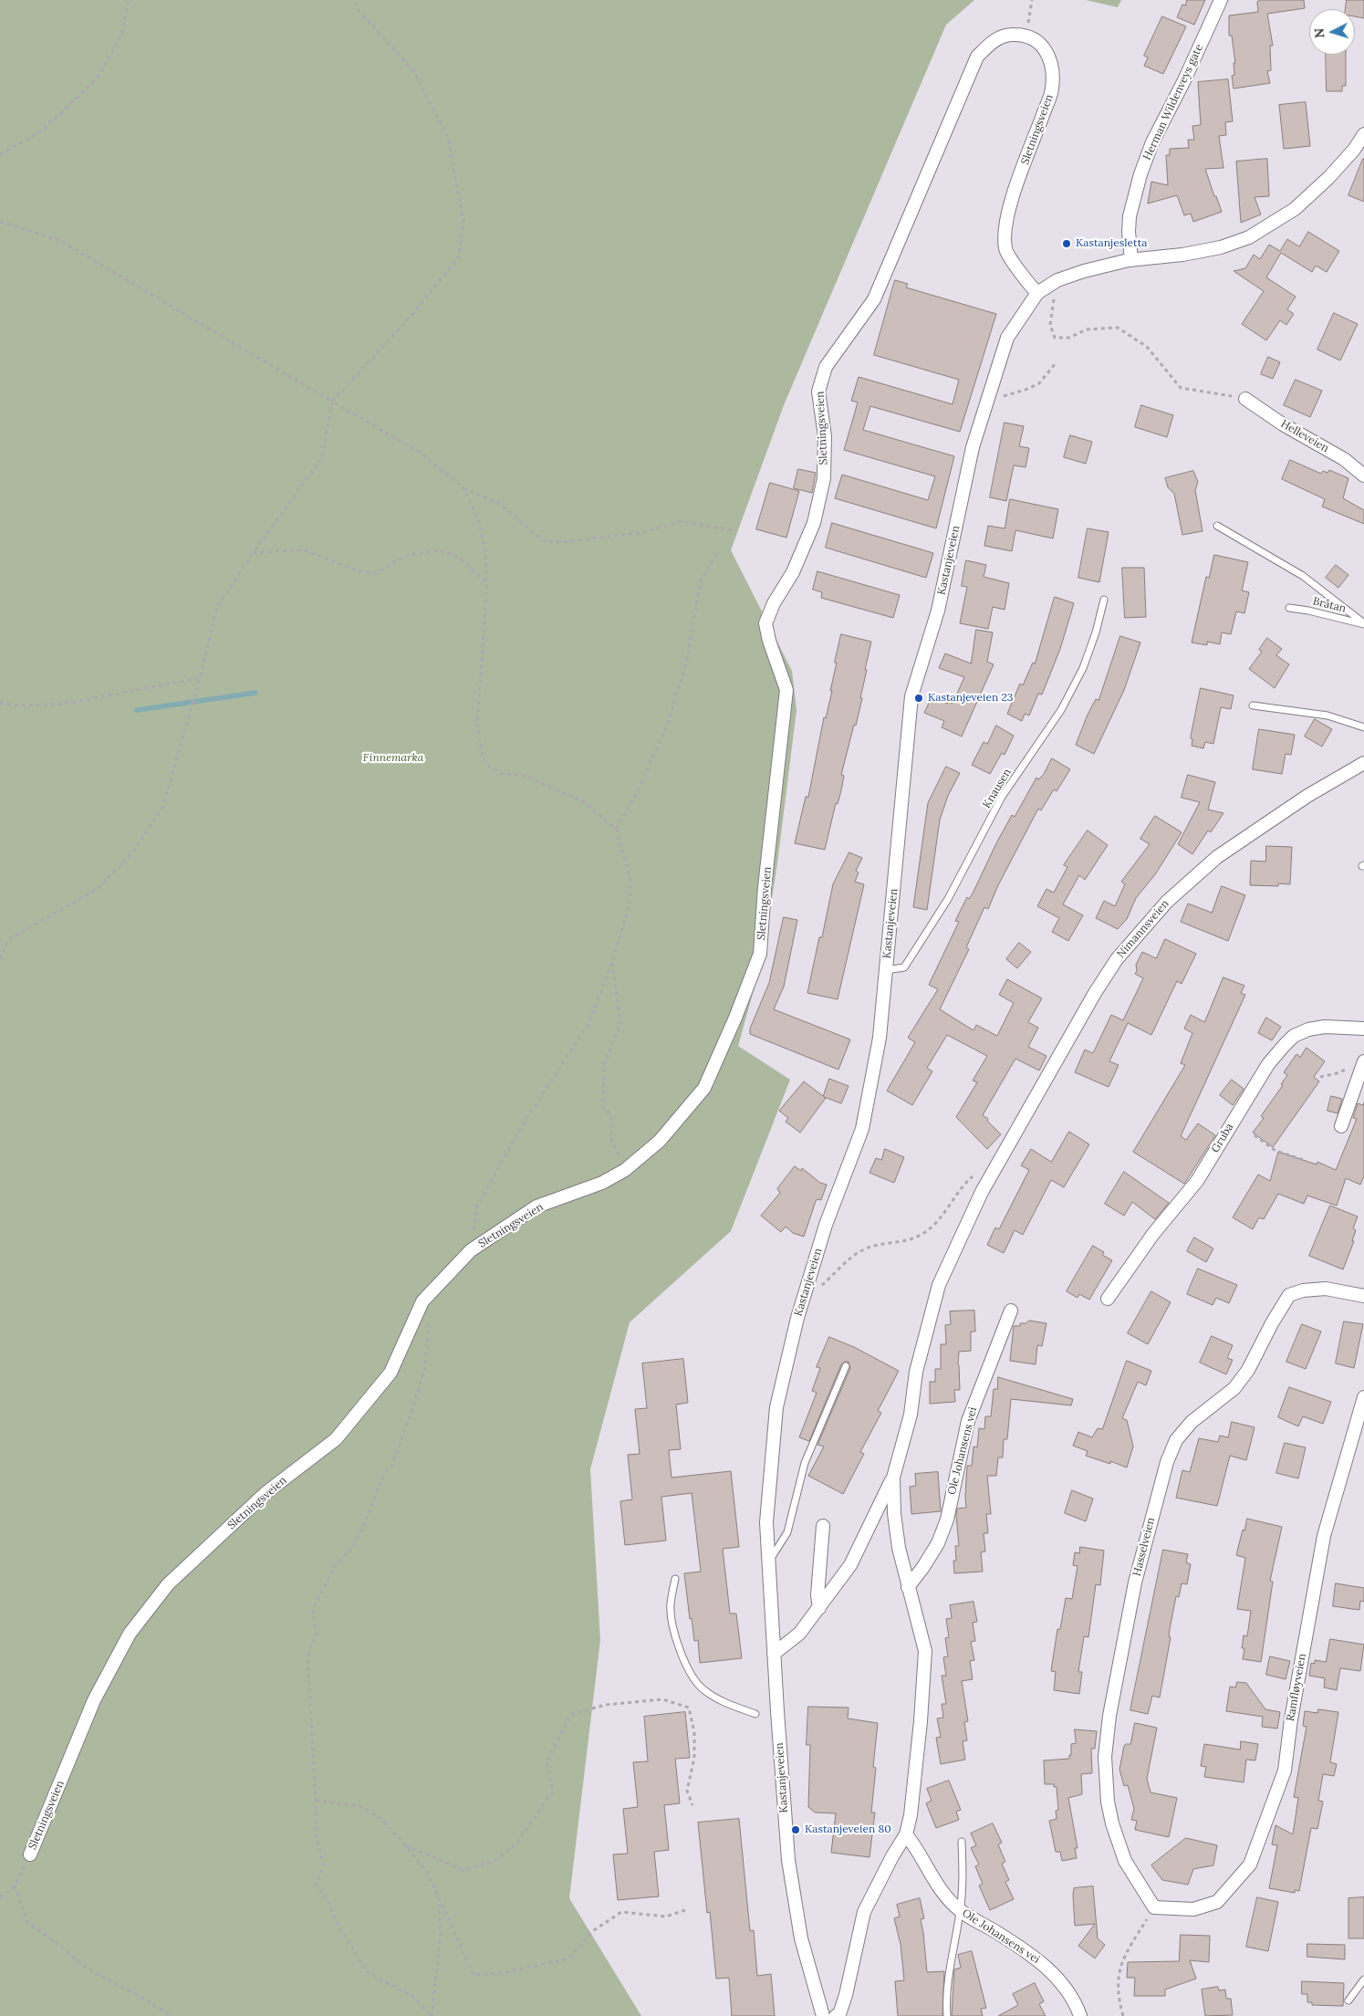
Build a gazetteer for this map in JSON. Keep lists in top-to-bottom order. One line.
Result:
{"streets":{"street":["Herman Wildenveys gate","Sletningsveien","Helleveien","Kastanjeveien","Nimannsveien","Gruba","Ole Johansens vei","Hasselveien","Ramfløyveien"],"lane":["Bråtan","Knausen"]},"crossings":[["Sletningsveien","Kastanjeveien"],["Kastanjeveien","Knausen"],["Hasselveien","Ramfløyveien"]],"parks":["Finnemarka"],"places":["Kastanjesletta","Kastanjeveien 23","Kastanjeveien 80"],"north":"left"}
